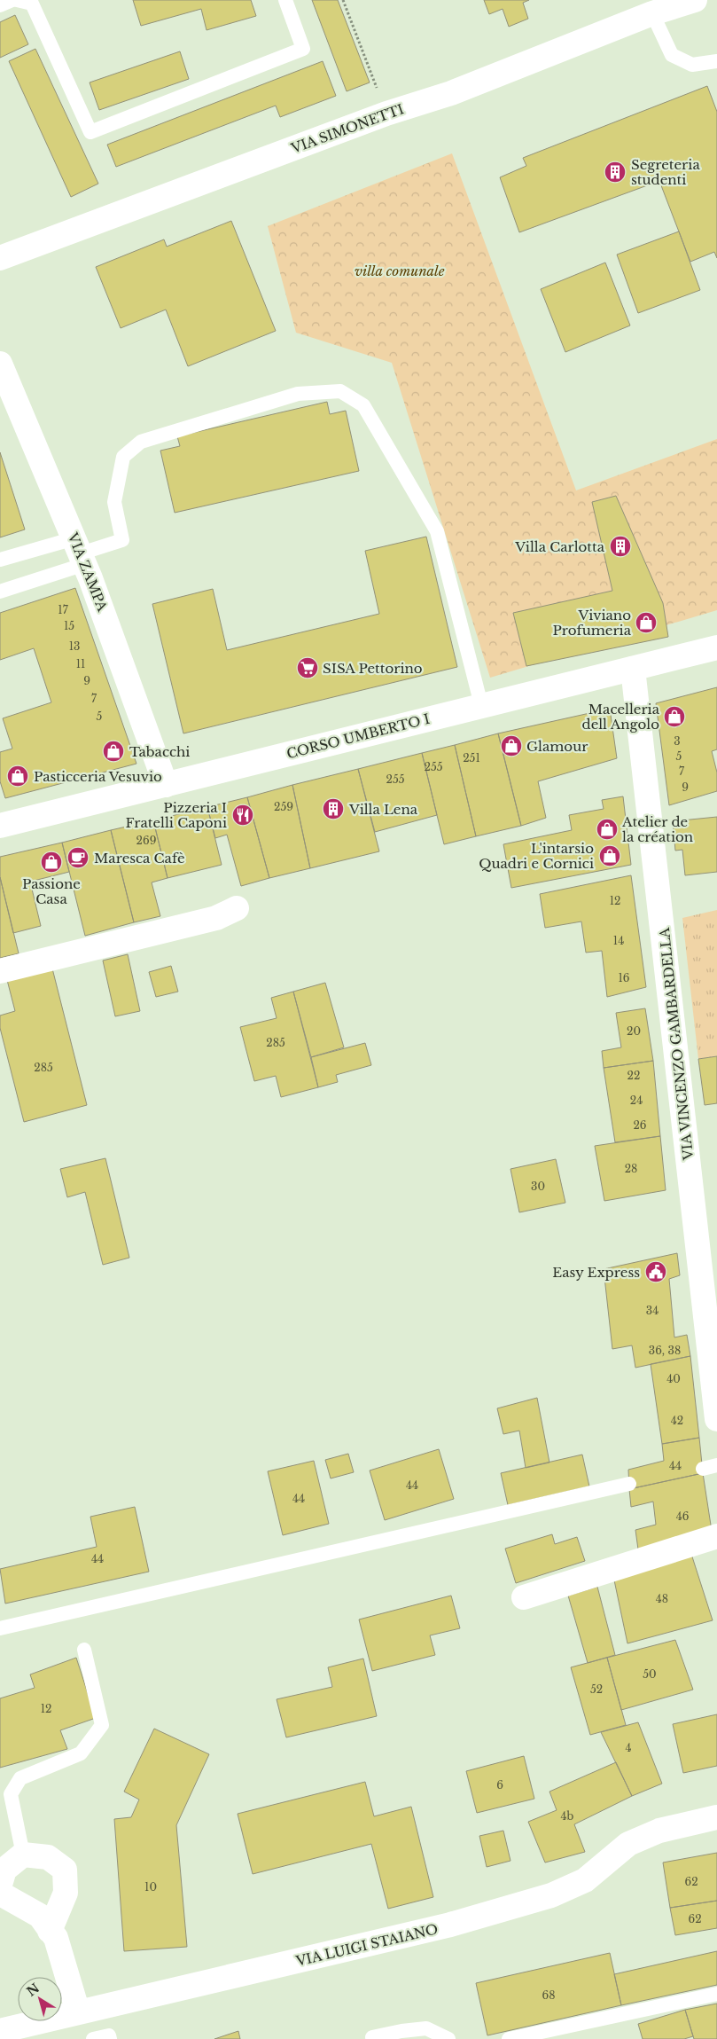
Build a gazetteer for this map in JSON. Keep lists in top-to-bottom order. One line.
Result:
{"streets":{"street":["VIA SIMONETTI","VIA ZAMPA","CORSO UMBERTO I","VIA VINCENZO GAMBARDELLA","VIA LUIGI STAIANO"]},"crossings":[["VIA ZAMPA","CORSO UMBERTO I"],["CORSO UMBERTO I","VIA VINCENZO GAMBARDELLA"]],"parks":["villa comunale"],"places":{"building":["Segreteria studenti","Villa Carlotta","Villa Lena"],"shop":["Viviano Profumeria","Macelleria dell Angolo","Glamour","Tabacchi","Pasticceria Vesuvio","Atelier de la création","L'intarsio Quadri e Cornici","Passione Casa"],"supermarket":["SISA Pettorino"],"restaurant":["Pizzeria I Fratelli Caponi"],"cafe":["Maresca Cafè"],"public building":["Easy Express"]},"house_numbers":["17","15","13","11","9","7","5","3","5","251","255","7","255","9","259","269","12","14","16","20","285","285","22","24","26","28","30","34","36, 38","40","42","44","44","44","46","44","48","50","52","12","4","6","4b","62","10","62","68"],"north":"top left"}
